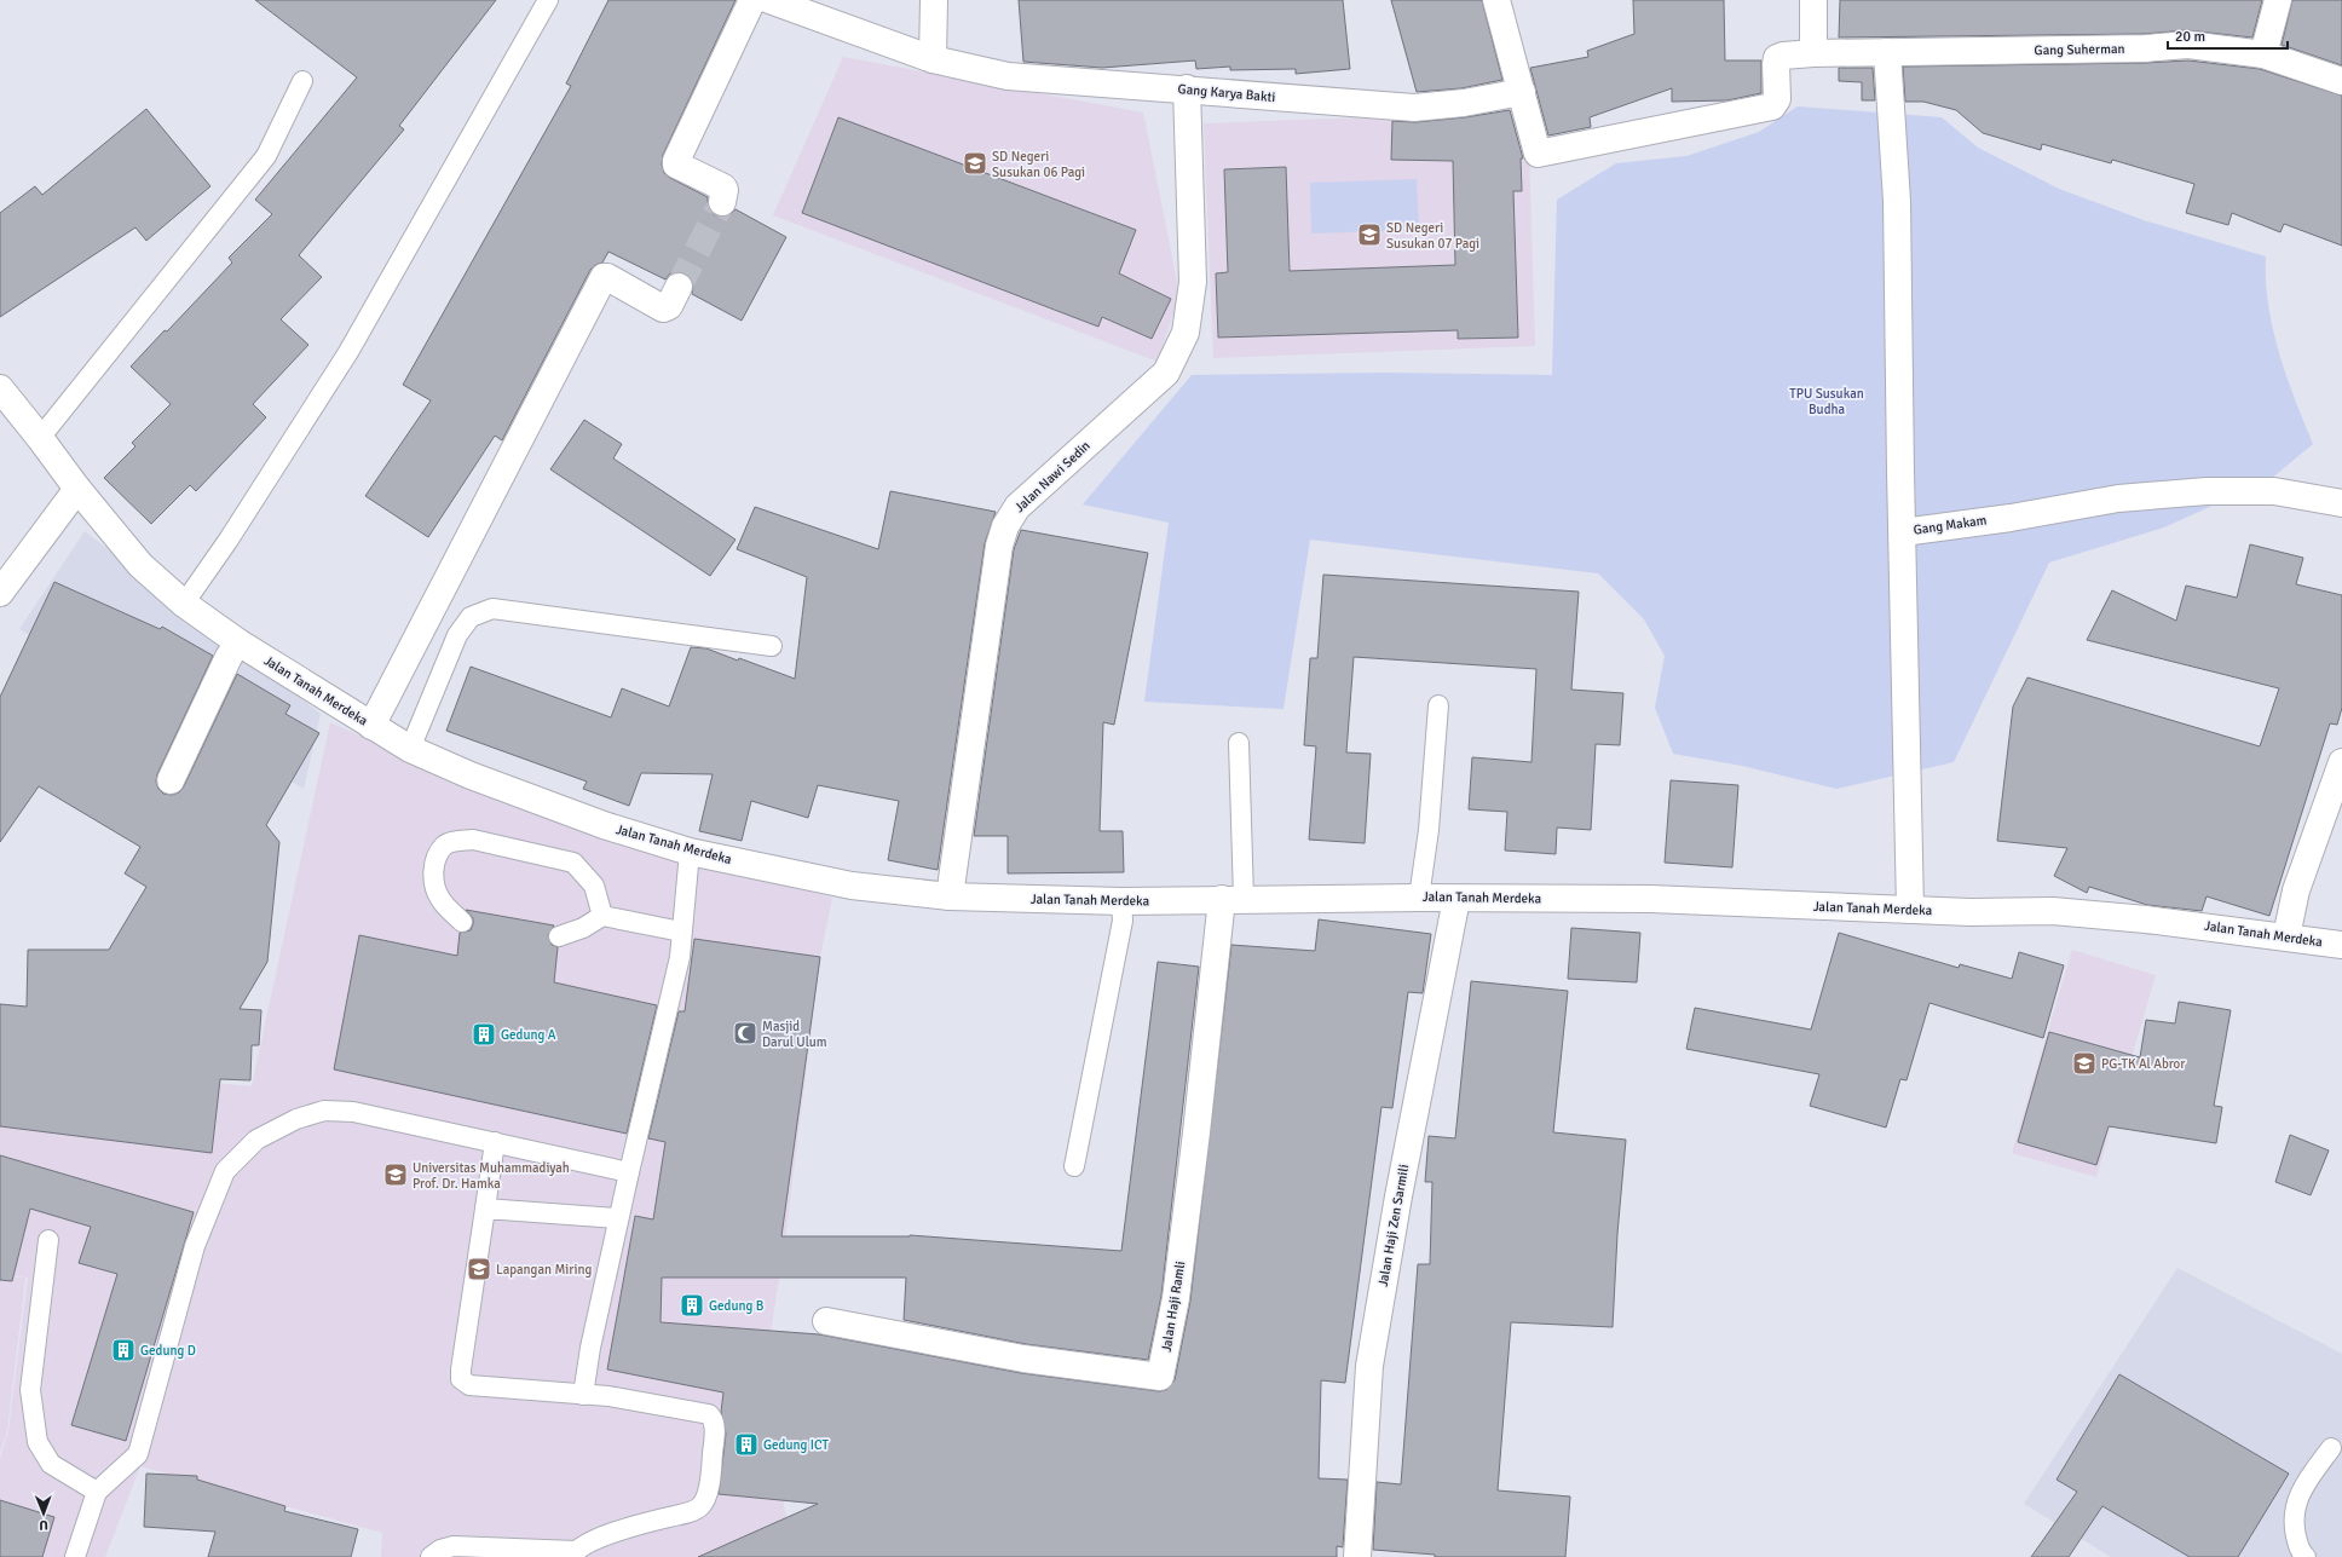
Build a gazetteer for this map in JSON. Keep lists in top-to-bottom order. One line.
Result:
{"streets":{"street":["Gang Suherman","Gang Karya Bakti","Jalan Nawi Sedin","Gang Makam","Jalan Tanah Merdeka","Jalan Haji Zen Sarmili","Jalan Haji Ramli"]},"crossings":[["Gang Suherman","Gang Karya Bakti"],["Gang Karya Bakti","Jalan Nawi Sedin"],["Jalan Nawi Sedin","Jalan Tanah Merdeka"],["Gang Makam","Jalan Tanah Merdeka"],["Jalan Tanah Merdeka","Jalan Haji Zen Sarmili"],["Jalan Tanah Merdeka","Jalan Haji Ramli"]],"parks":["TPU Susukan Budha"],"places":{"school or university":["SD Negeri Susukan 06 Pagi","SD Negeri Susukan 07 Pagi","PG-TK Al Abror","Universitas Muhammadiyah Prof. Dr. Hamka","Lapangan Miring"],"mosque":["Masjid Darul Ulum"],"building":["Gedung A","Gedung B","Gedung D","Gedung ICT"]},"scale_bar":"20 m","north":"bottom"}
